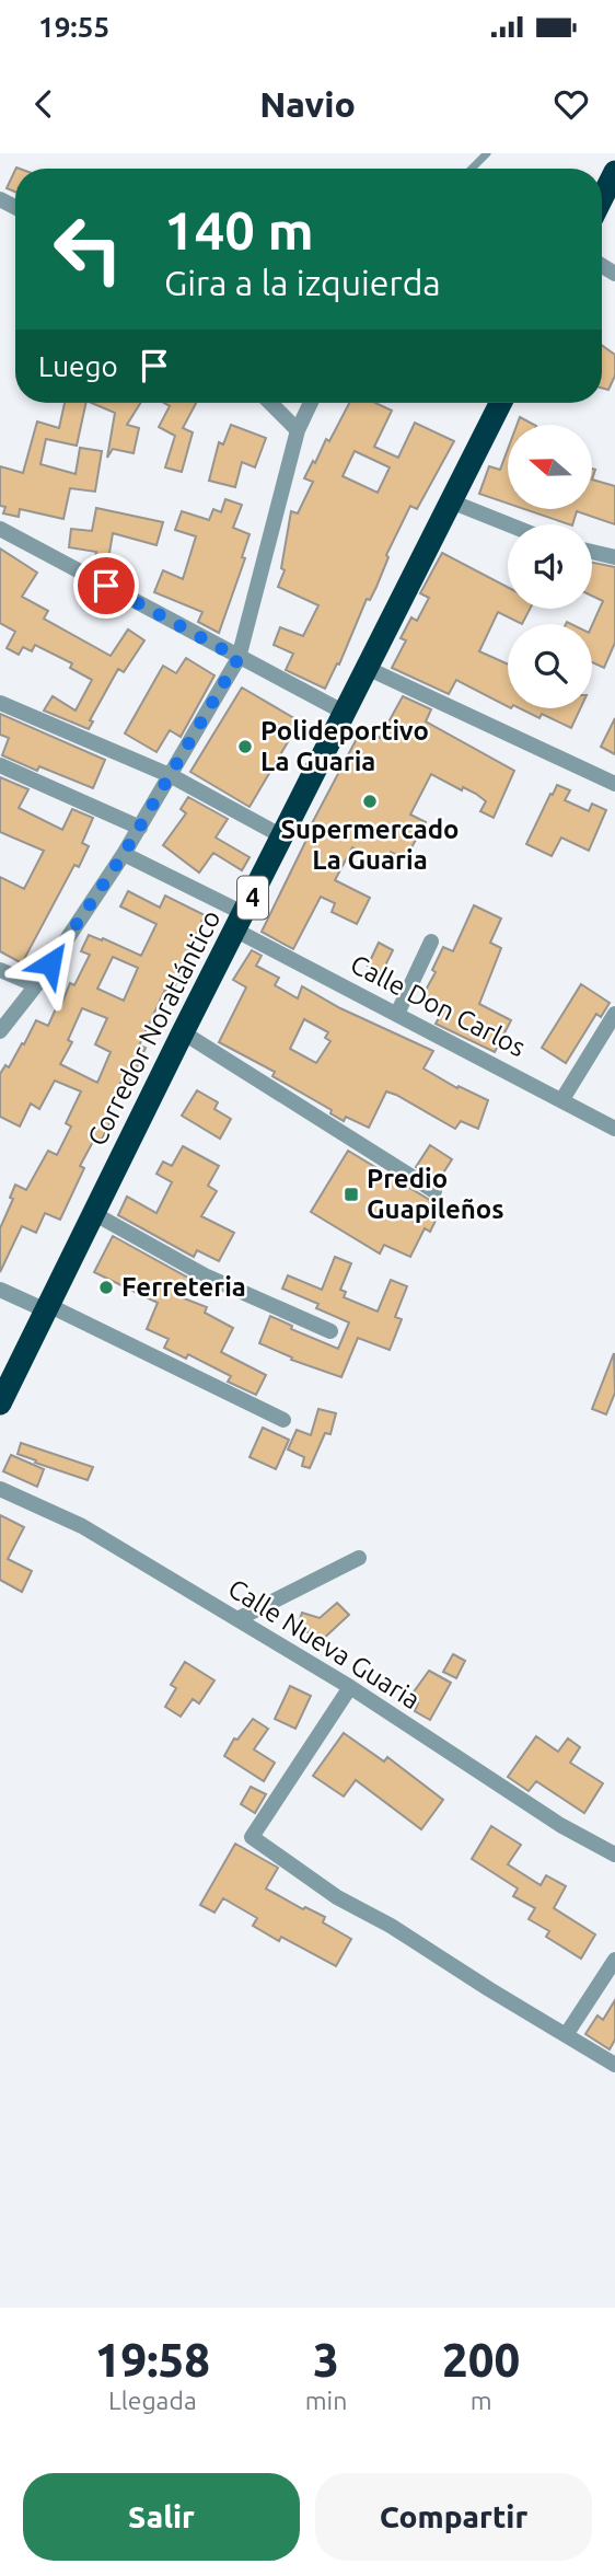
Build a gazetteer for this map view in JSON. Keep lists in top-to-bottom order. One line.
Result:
{"streets":{"highway":["4","Corredor Noratlántico"],"street":["Calle Don Carlos","Calle Nueva Guaria"]},"crossings":[["Calle Don Carlos","Corredor Noratlántico"]],"places":{"other":["Polideportivo La Guaria","Supermercado La Guaria","Ferreteria"],"transit":["Predio Guapileños"]},"north":"left","page":{"status":"19:55","header":"Navio","turn":["140 m","Gira a la izquierda"],"then":"Luego","eta":["19:58","Llegada","3","min","200","m"],"buttons":["Salir","Compartir"]}}
